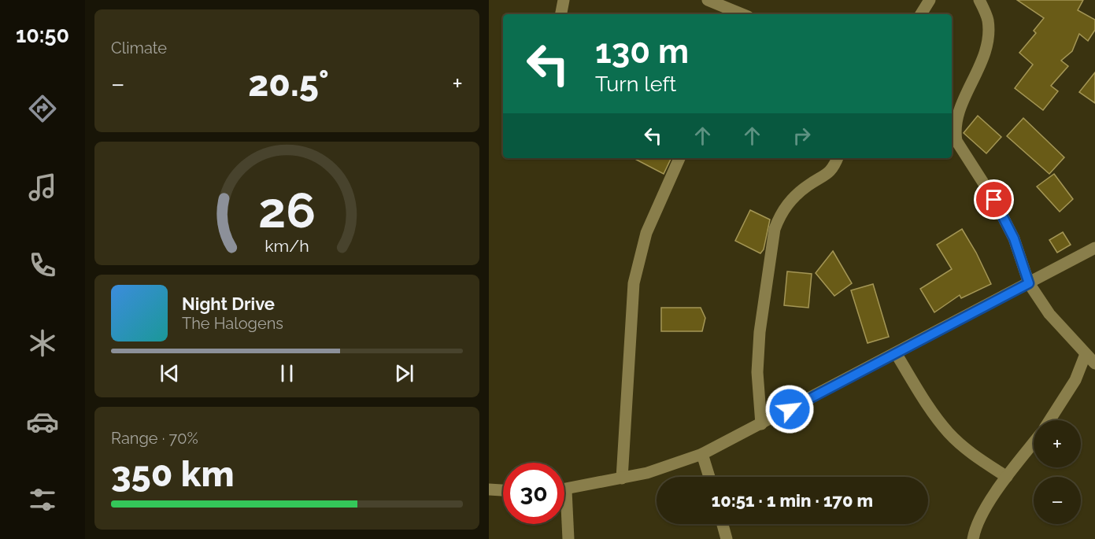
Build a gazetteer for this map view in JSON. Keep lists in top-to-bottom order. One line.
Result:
{"page":{"tabs":"10:50","tile":["Climate",["Range · 70%","350 km"]],"turn":["130 m","Turn left"],"heat":["−","20.5°","+"],"song":["Night Drive","The Halogens"],"map_buttons":["+","−"],"limit":"30","trip":"10:51 · 1 min · 170 m","gauge":["26","km/h"]}}
